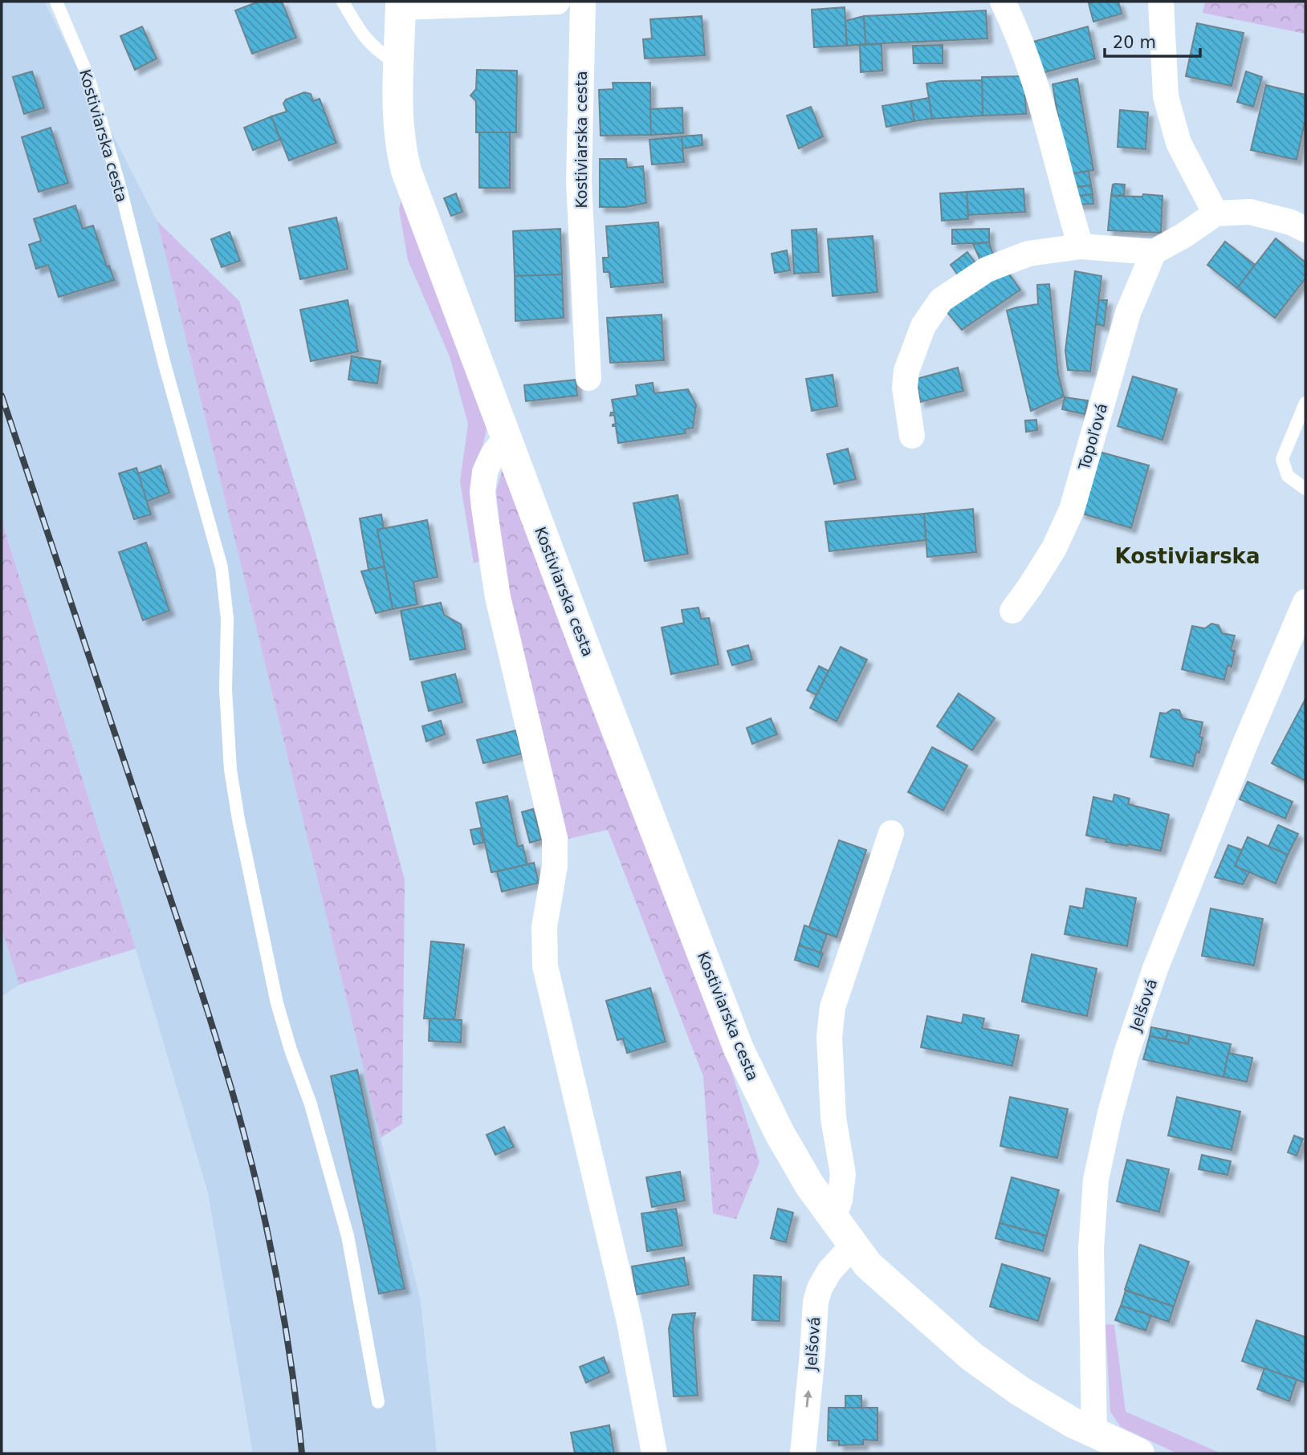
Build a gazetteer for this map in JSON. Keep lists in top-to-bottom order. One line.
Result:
{"streets":{"street":["Kostiviarska cesta","Topoľová","Jelšová"]},"crossings":[["Kostiviarska cesta","Jelšová"]],"districts":["Kostiviarska"],"scale_bar":"20 m"}
